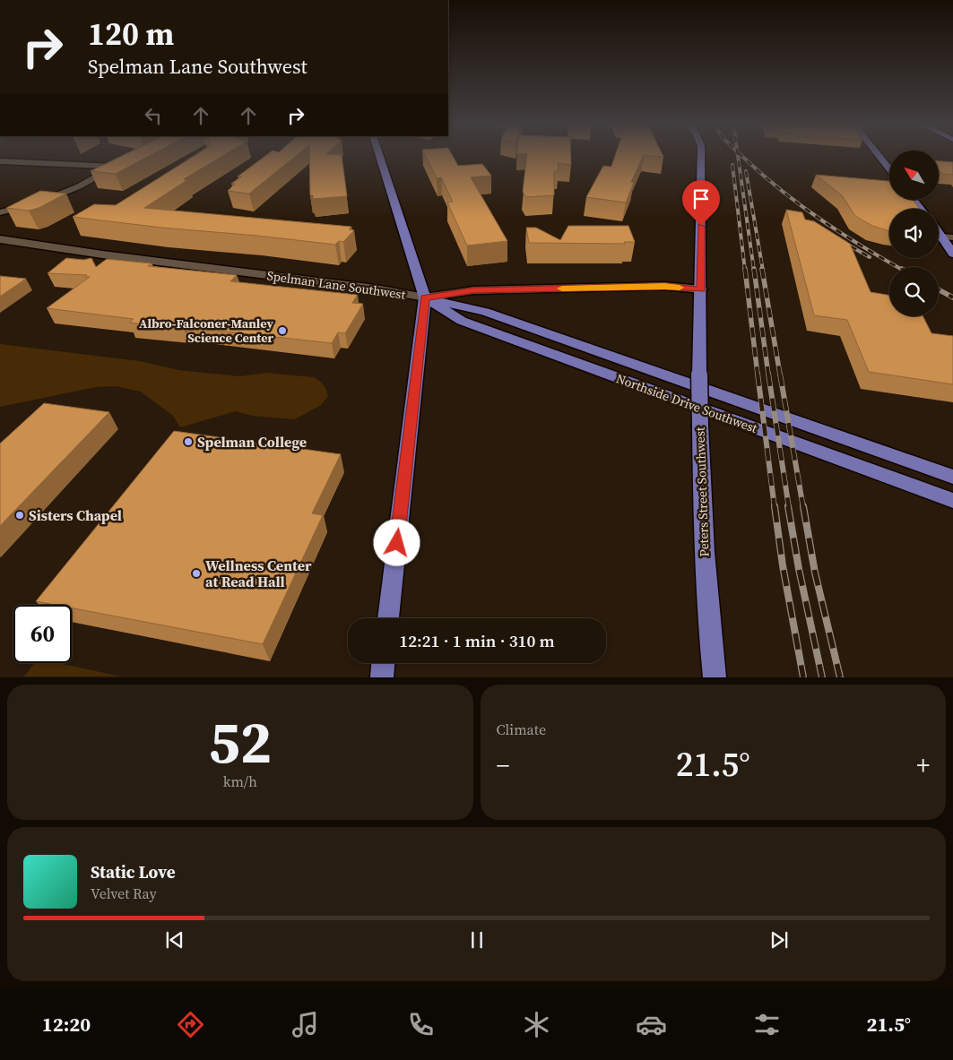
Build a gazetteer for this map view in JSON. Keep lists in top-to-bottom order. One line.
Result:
{"streets":{"main road":["Northside Drive Southwest","Peters Street Southwest"],"street":["Spelman Lane Southwest"]},"crossings":[["Spelman Lane Southwest","Northside Drive Southwest"],["Spelman Lane Southwest","Peters Street Southwest"]],"places":["Albro-Falconer-Manley Science Center","Spelman College","Sisters Chapel","Wellness Center at Read Hall"],"north":"top left","page":{"turn":["120 m","Spelman Lane Southwest"],"limit":"60","trip":"12:21 · 1 min · 310 m","tile":[["52","km/h"],"Climate"],"heat":["−","21.5°","+"],"song":["Static Love","Velvet Ray"],"tabs":["12:20","21.5°"]}}
